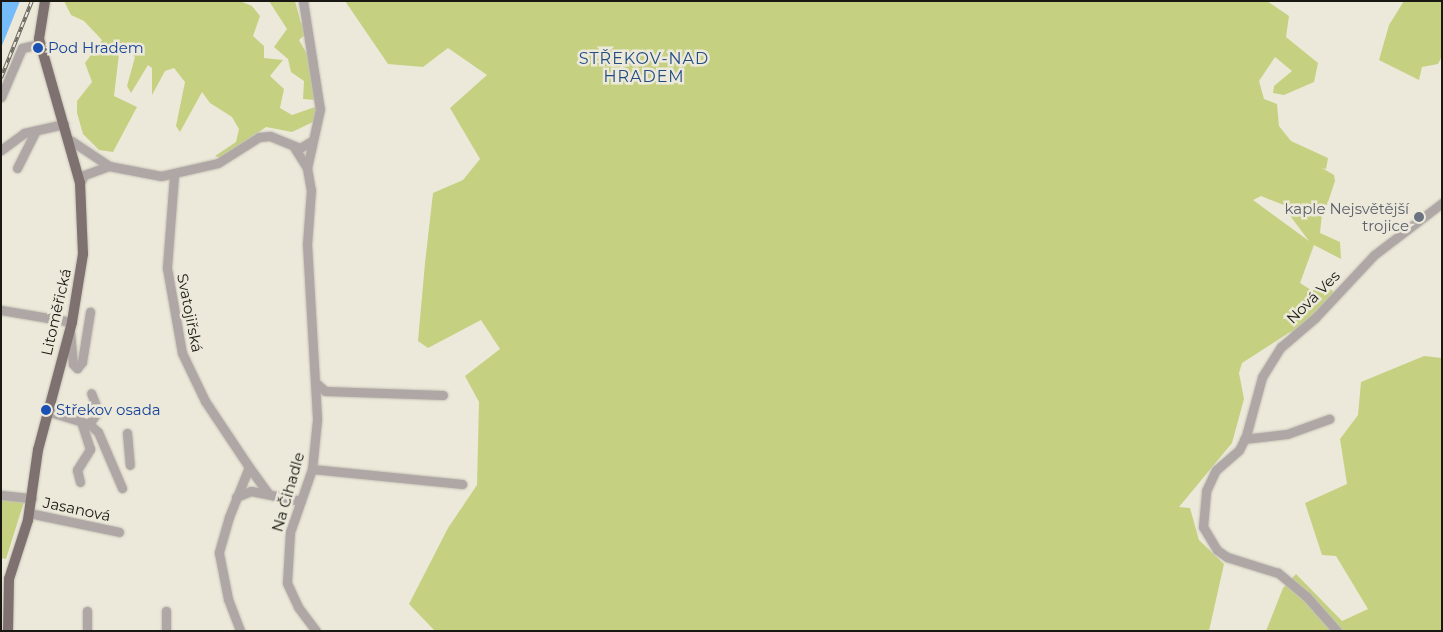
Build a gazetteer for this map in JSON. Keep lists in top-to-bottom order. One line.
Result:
{"streets":{"main road":["Litoměřická"],"street":["Nová Ves","Svatojiřská","Na Čihadle","Jasanová"]},"crossings":[["Litoměřická","Jasanová"]],"districts":["STŘEKOV-NAD HRADEM"],"places":["Pod Hradem","kaple Nejsvětější trojice","Střekov osada"]}
